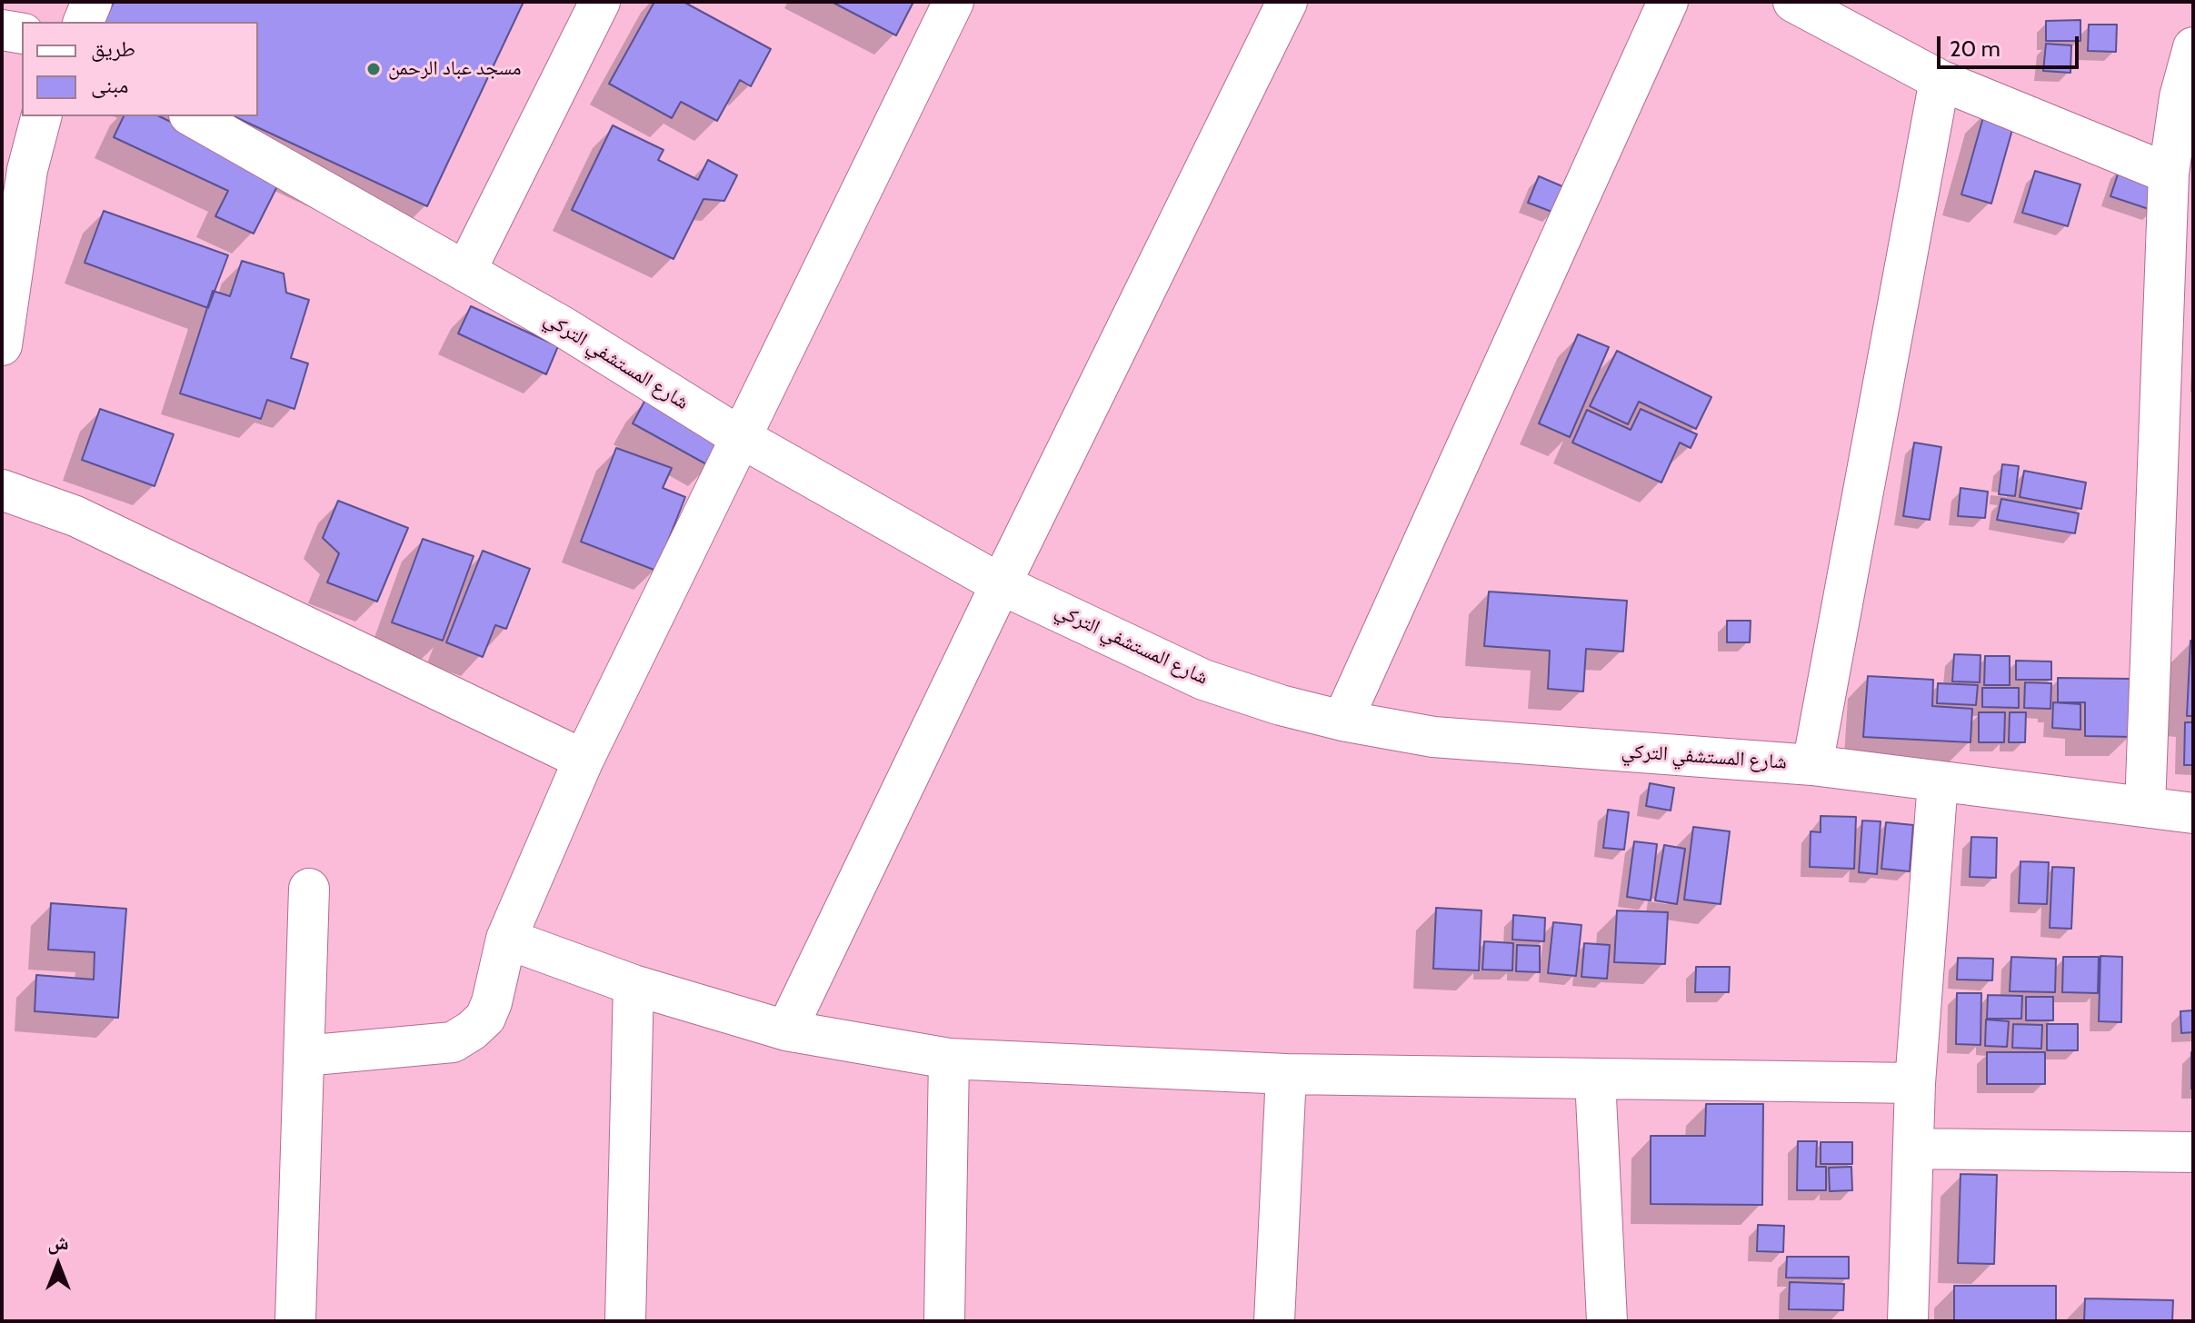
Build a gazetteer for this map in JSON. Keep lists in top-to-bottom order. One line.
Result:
{"streets":{"street":["شارع المستشفي التركي"]},"places":["مسجد عباد الرحمن"],"legend":["طريق","مبنى"],"scale_bar":"20 m","north":"top"}
